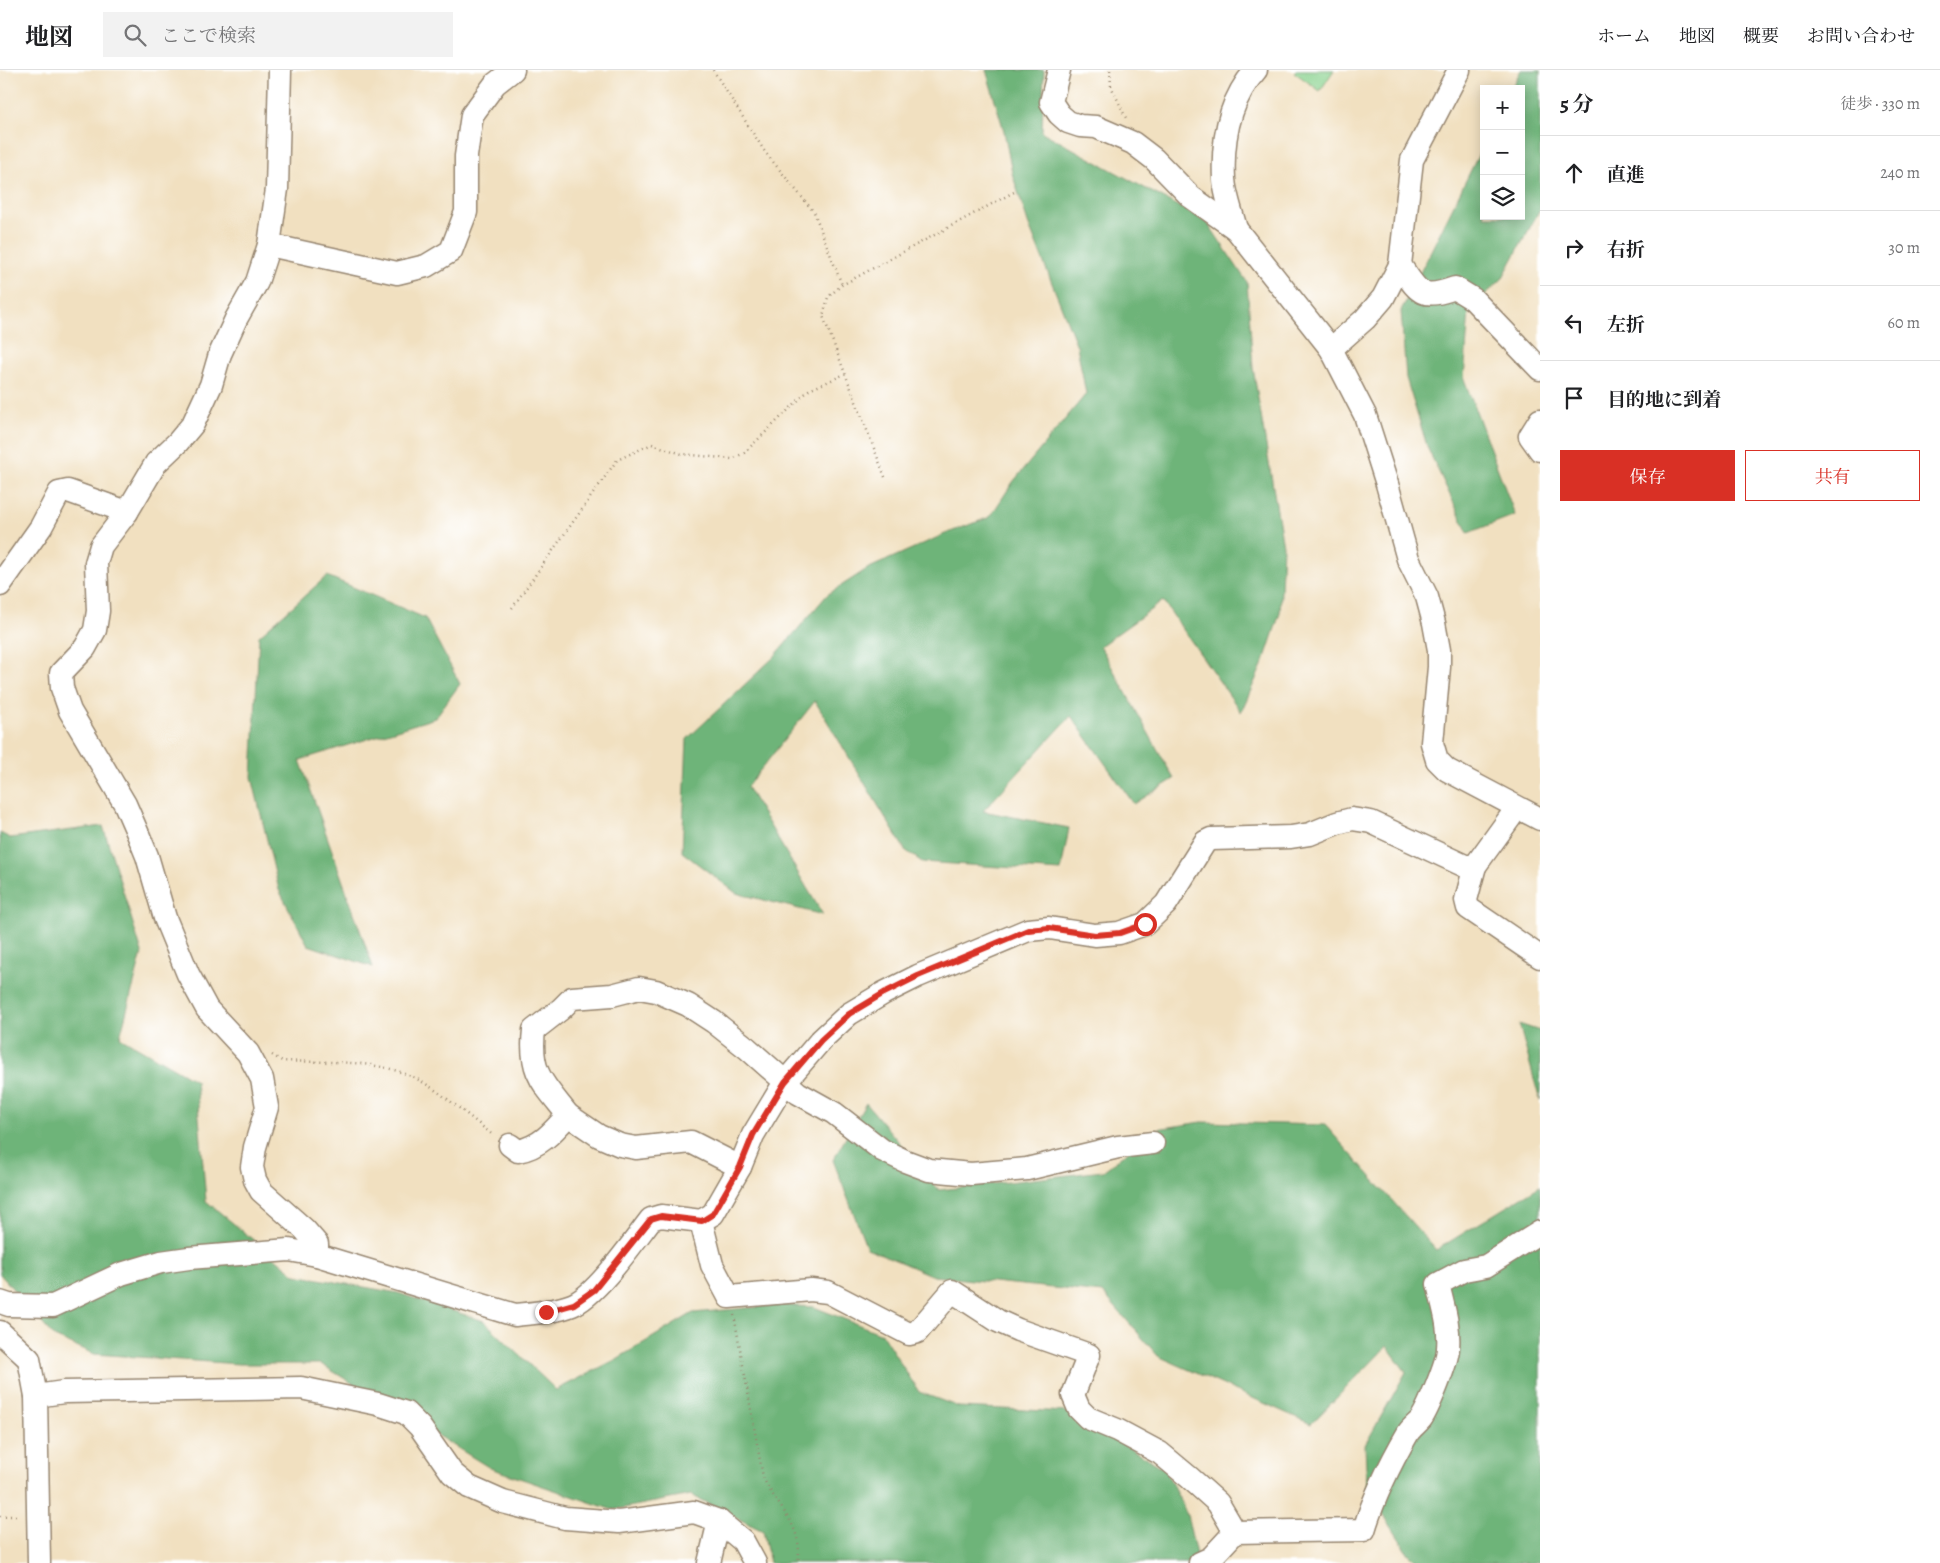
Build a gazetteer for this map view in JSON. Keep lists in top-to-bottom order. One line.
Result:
{"page":{"header":"地図","search":"ここで検索","nav":["ホーム","地図","概要","お問い合わせ"],"heading":["5 分","徒歩 · 330 m"],"map_buttons":["+","−"],"list":[["直進","240 m"],["右折","30 m"],["左折","60 m"],"目的地に到着"],"buttons":["保存","共有"]}}
